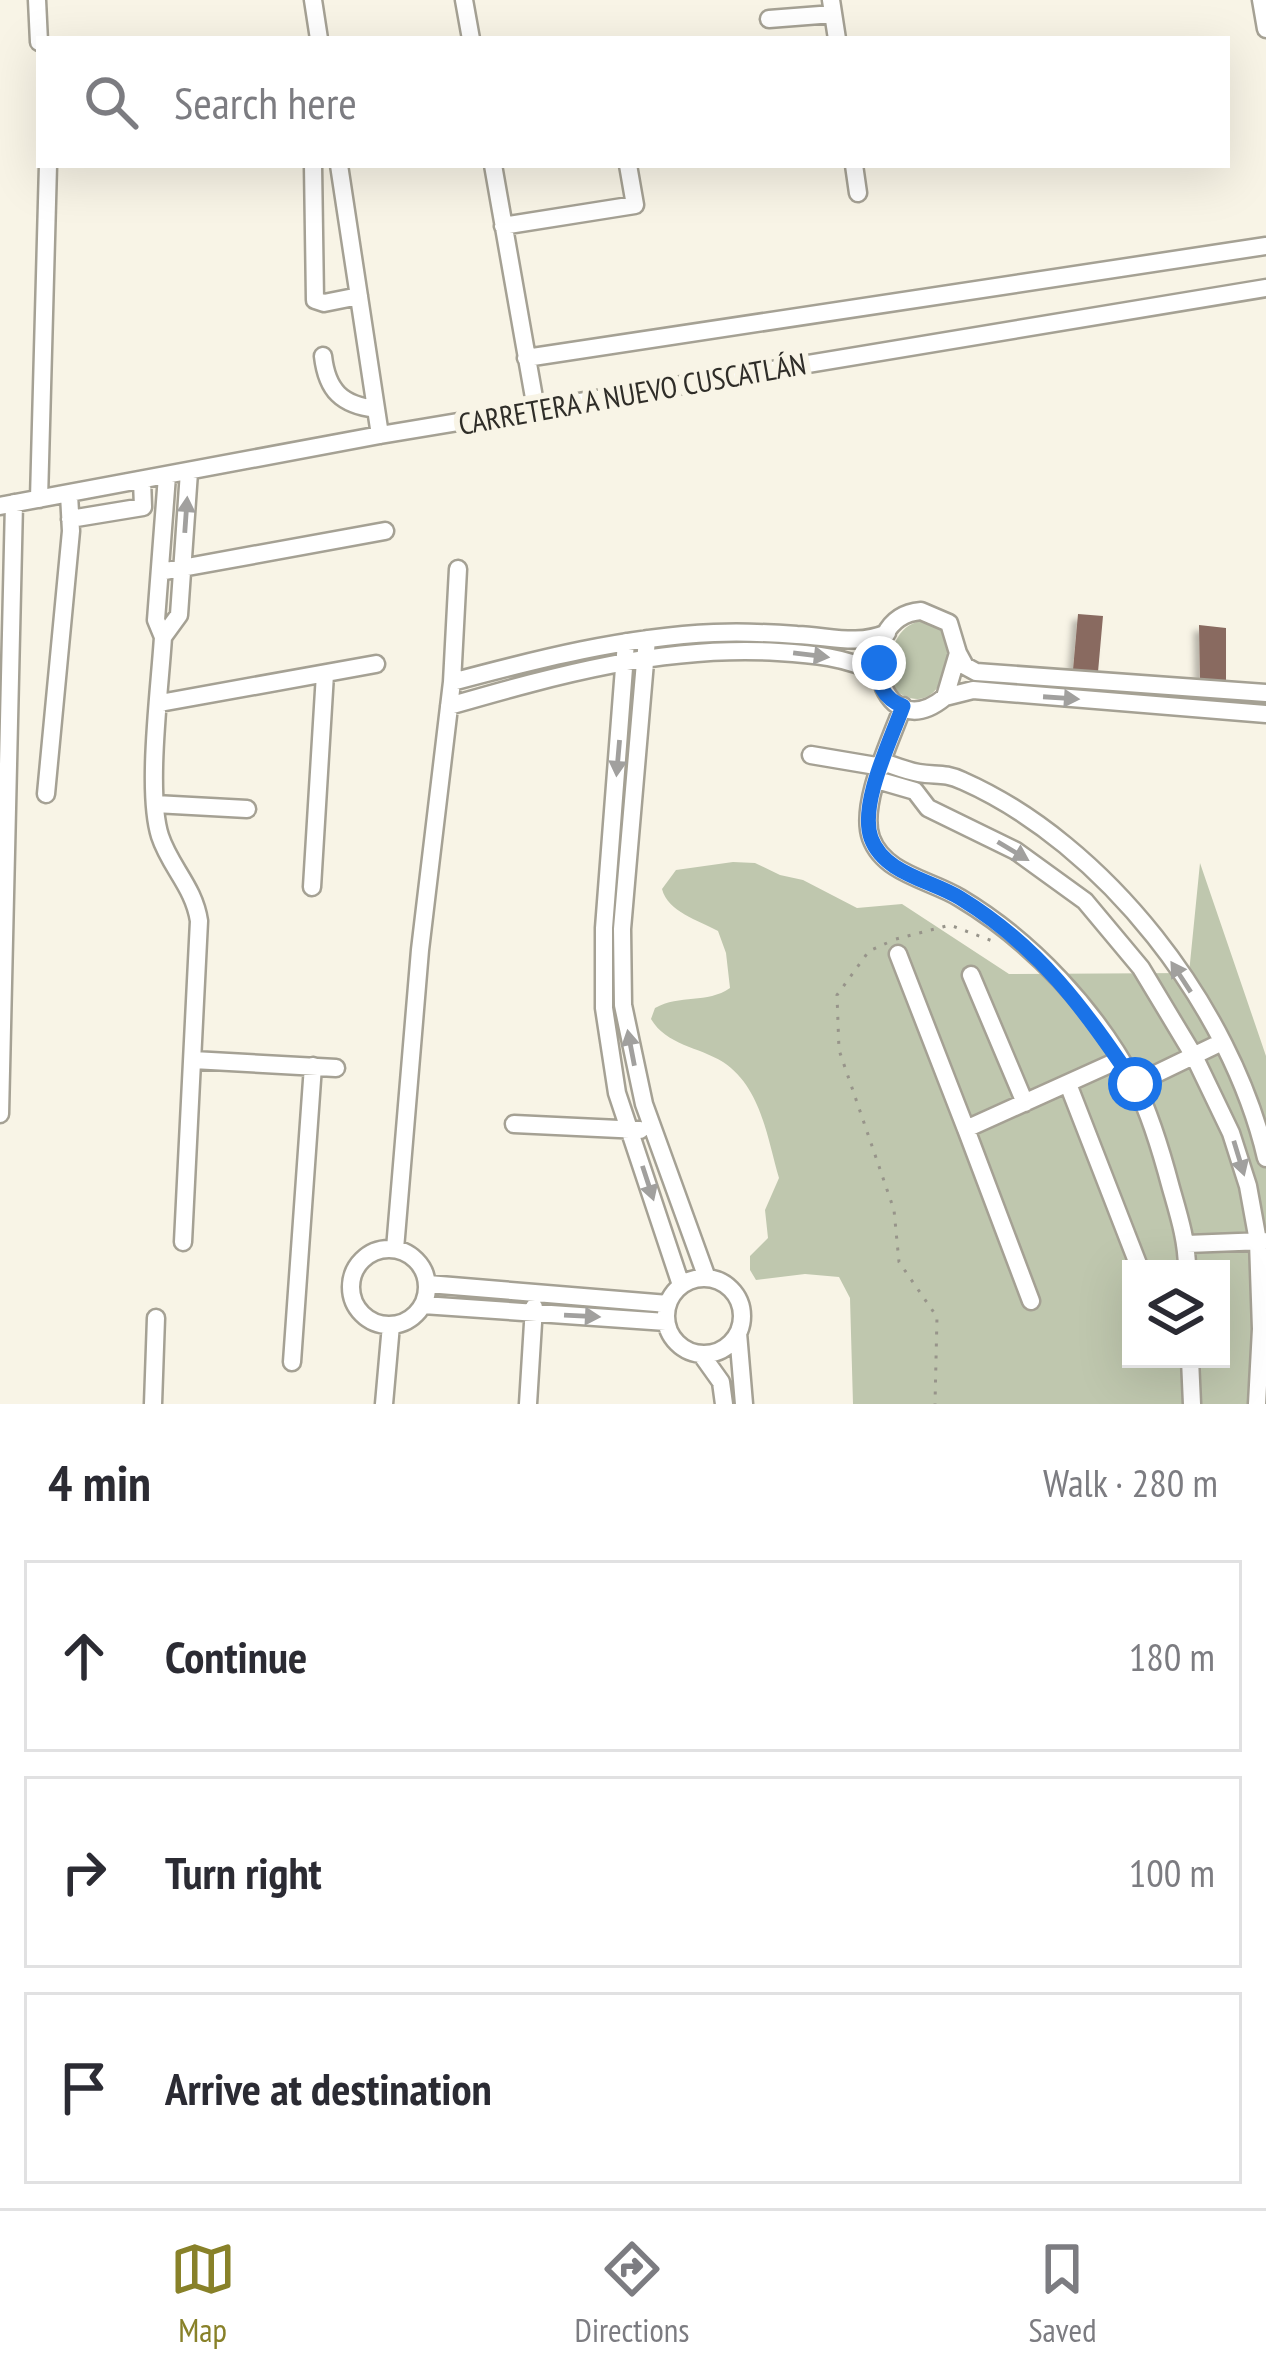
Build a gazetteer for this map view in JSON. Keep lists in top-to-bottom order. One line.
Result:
{"streets":{"street":["CARRETERA A NUEVO CUSCATLÁN"]},"page":{"search":"Search here","heading":["4 min","Walk · 280 m"],"list":[["Continue","180 m"],["Turn right","100 m"],"Arrive at destination"],"nav":["Map","Directions","Saved"]}}
